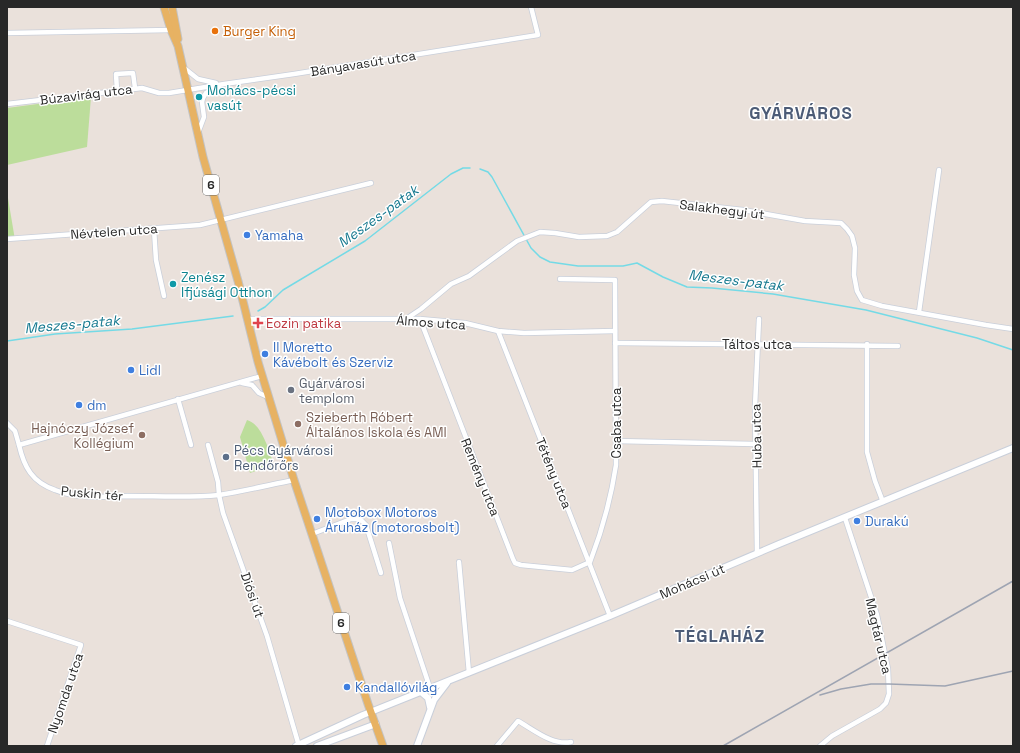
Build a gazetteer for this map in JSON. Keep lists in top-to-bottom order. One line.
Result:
{"streets":{"main road":["6","Mohácsi út"],"street":["Bányavasút utca","Búzavirág utca","Salakhegyi út","Névtelen utca","Álmos utca","Táltos utca","Csaba utca","Huba utca","Tétény utca","Remény utca","Puskin tér","Diósi út","Magtár utca","Nyomda utca"]},"crossings":[["Bányavasút utca","Búzavirág utca"],["Bányavasút utca","6"],["Búzavirág utca","6"],["6","Névtelen utca"],["6","Álmos utca"],["6","Puskin tér"],["6","Mohácsi út"],["Salakhegyi út","Álmos utca"],["Álmos utca","Csaba utca"],["Álmos utca","Tétény utca"],["Álmos utca","Remény utca"],["Táltos utca","Csaba utca"],["Táltos utca","Huba utca"],["Csaba utca","Tétény utca"],["Csaba utca","Remény utca"],["Huba utca","Mohácsi út"],["Tétény utca","Remény utca"],["Tétény utca","Mohácsi út"],["Puskin tér","Diósi út"],["Mohácsi út","Diósi út"],["Mohácsi út","Magtár utca"]],"districts":["GYÁRVÁROS","TÉGLAHÁZ"],"water":["Meszes-patak"],"places":{"other":["Burger King","Mohács-pécsi vasút","Yamaha","Zenész Ifjúsági Otthon","Il Moretto Kávébolt és Szerviz","Lidl","Gyárvárosi templom","dm","Szieberth Róbert Általános Iskola és AMI","Hajnóczy József Kollégium","Pécs Gyárvárosi Rendőrőrs","Motobox Motoros Áruház (motorosbolt)","Durakú","Kandallóvilág"],"health":["Eozin patika"]}}
